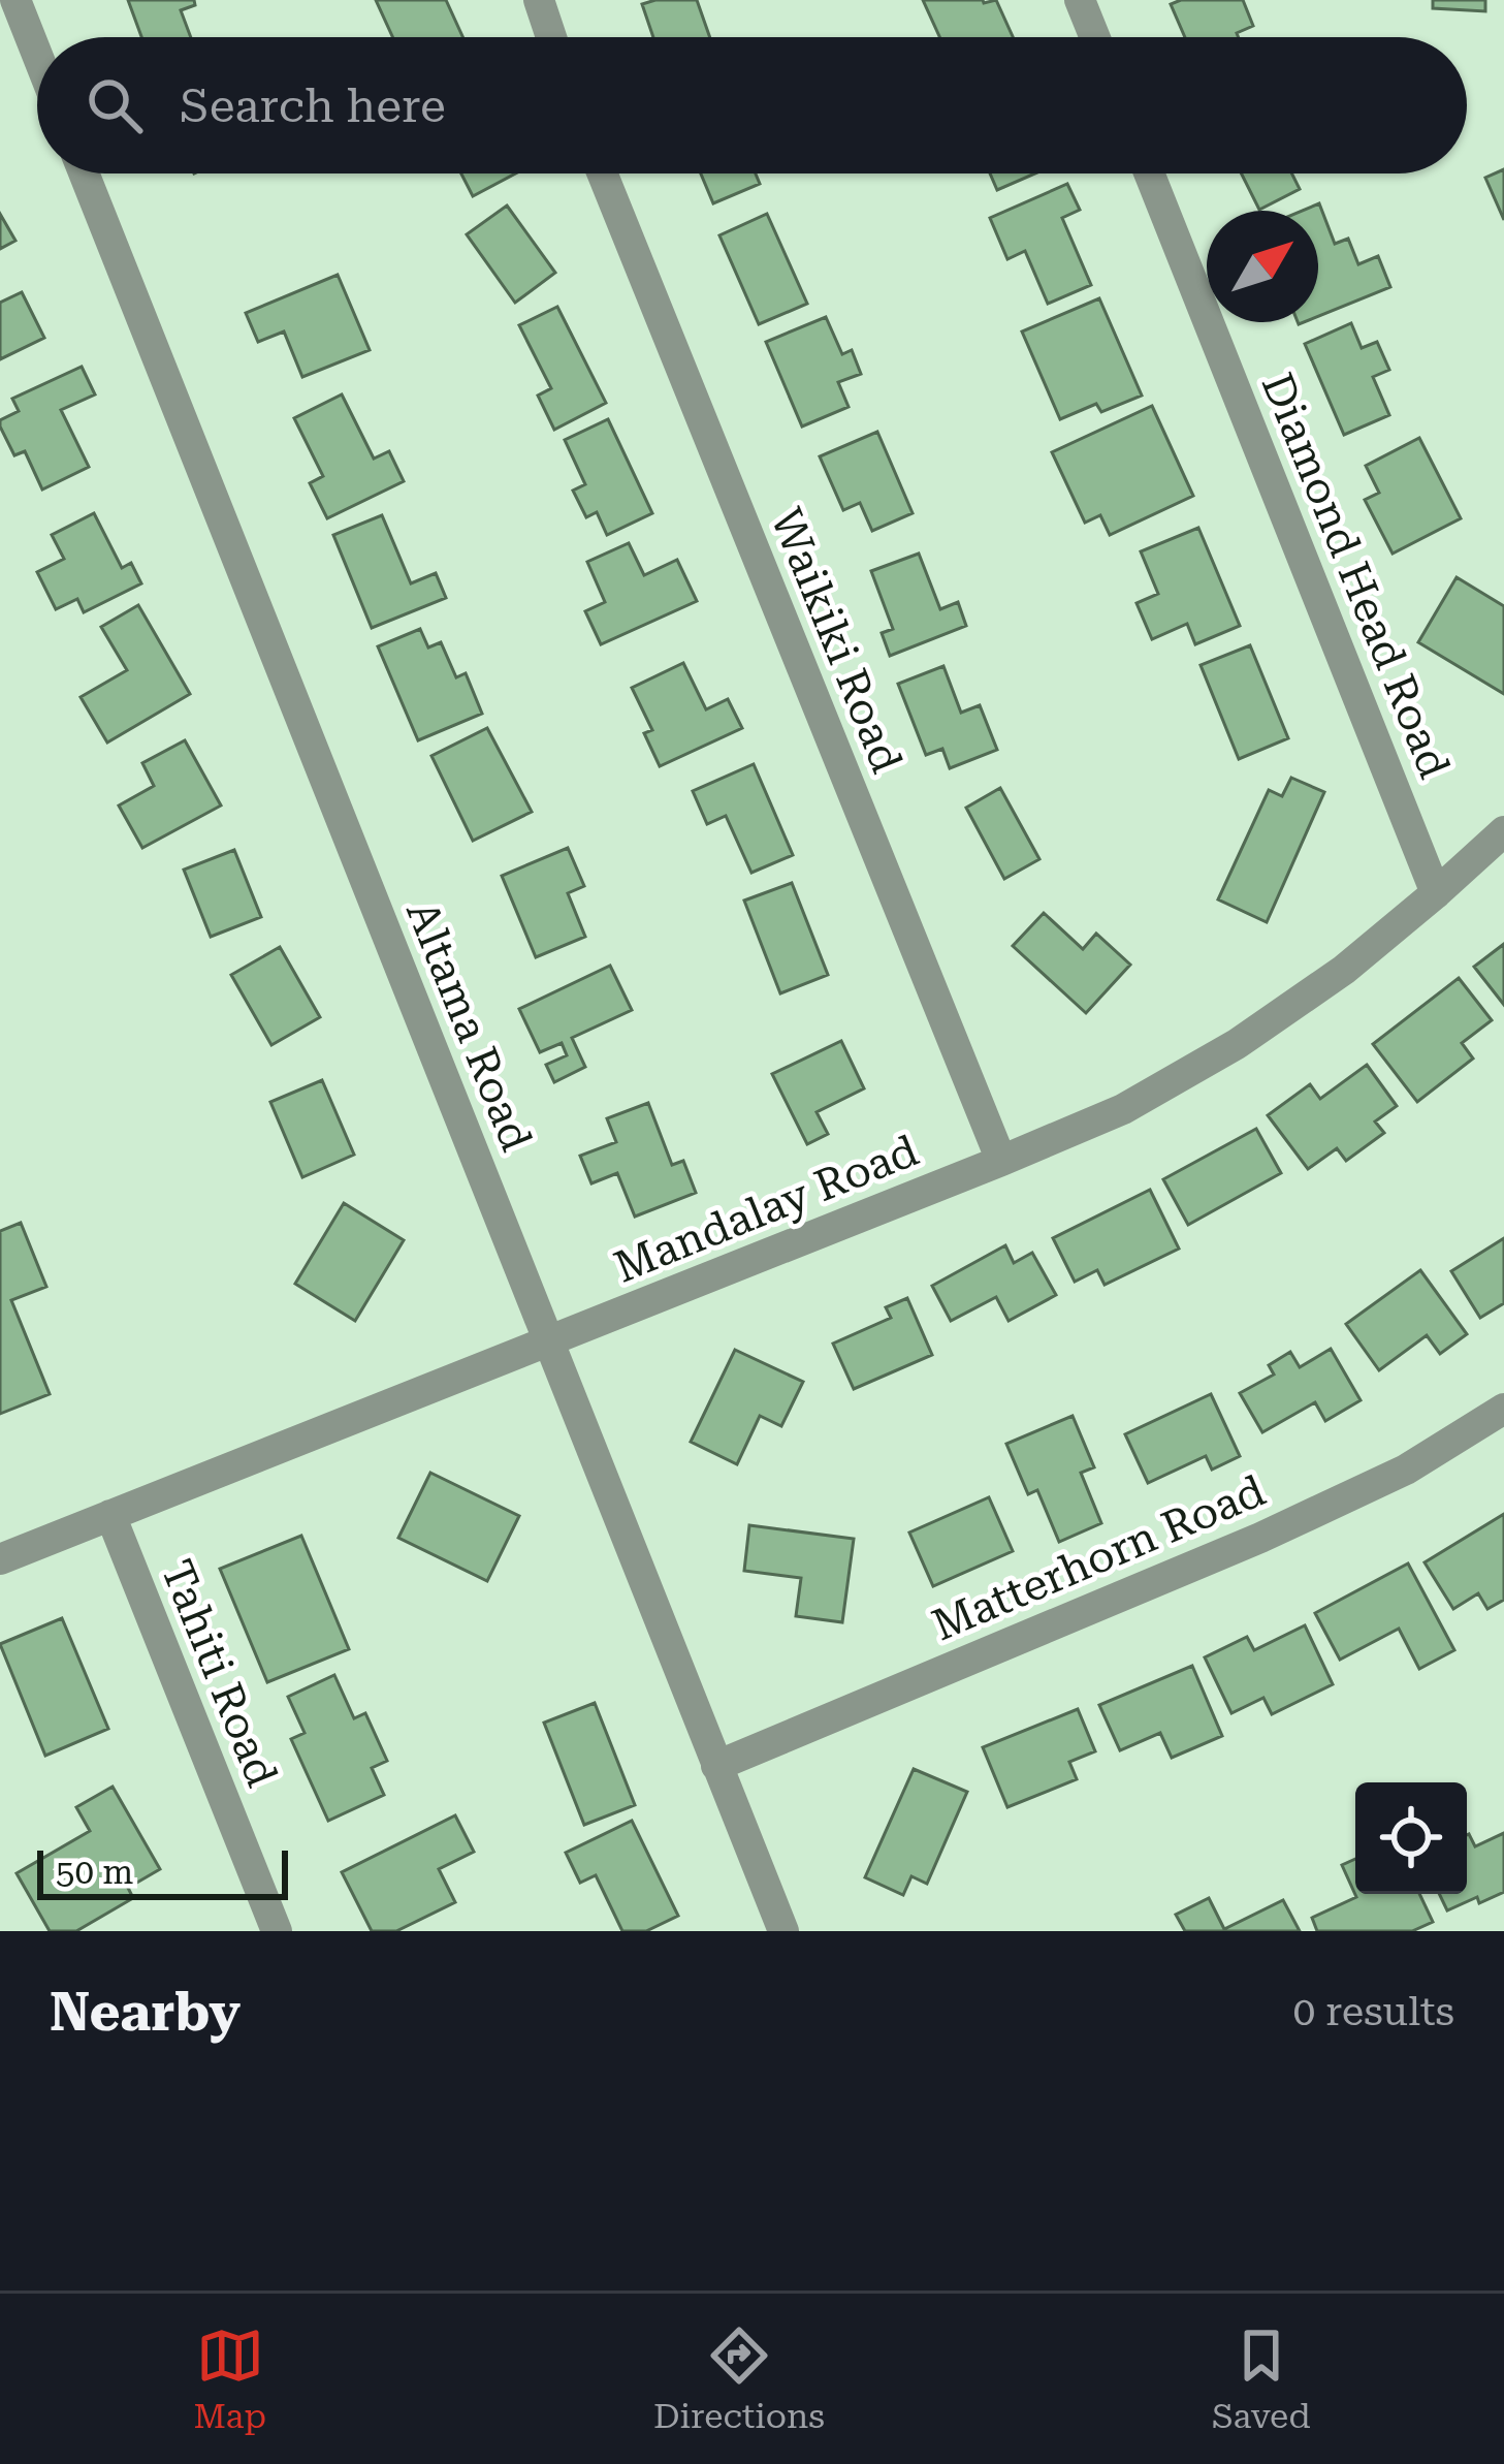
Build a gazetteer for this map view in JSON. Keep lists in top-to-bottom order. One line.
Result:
{"streets":{"street":["Diamond Head Road","Waikiki Road","Altama Road","Mandalay Road","Matterhorn Road","Tahiti Road"]},"crossings":[["Diamond Head Road","Mandalay Road"],["Waikiki Road","Mandalay Road"],["Altama Road","Mandalay Road"],["Altama Road","Matterhorn Road"],["Mandalay Road","Tahiti Road"]],"scale_bar":"50 m","north":"top right","page":{"search":"Search here","scale":"50 m","heading":["Nearby","0 results"],"nav":["Map","Directions","Saved"]}}
